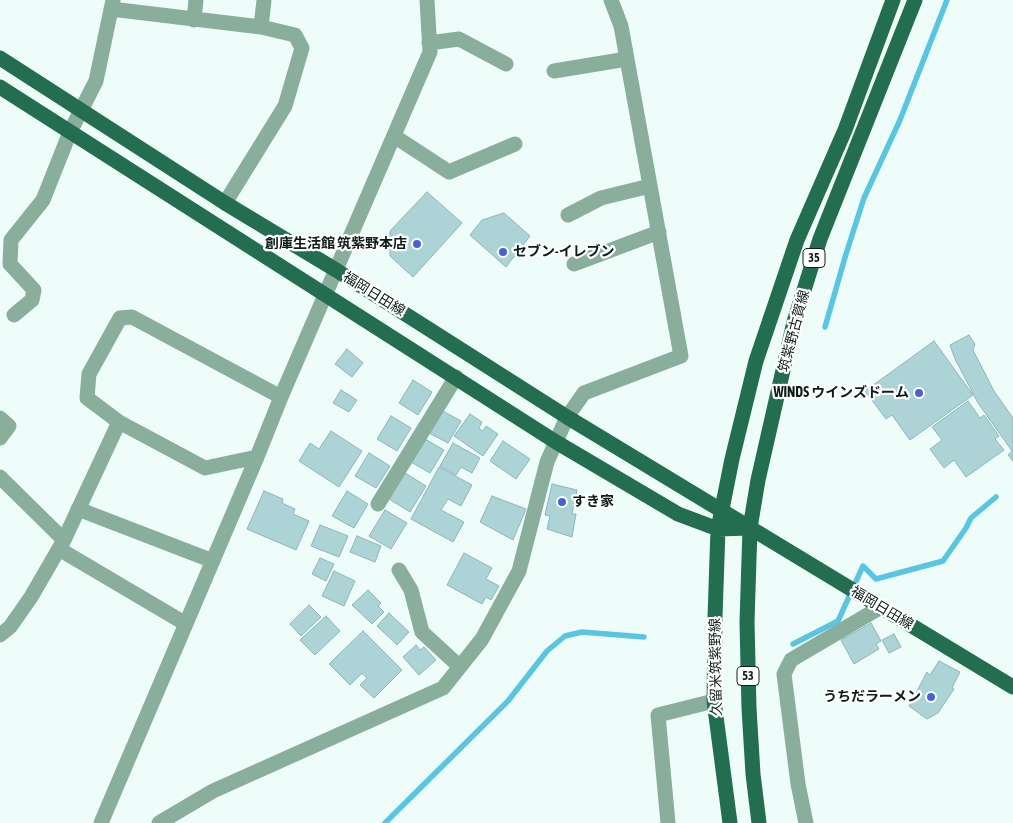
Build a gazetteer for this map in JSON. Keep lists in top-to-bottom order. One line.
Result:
{"streets":{"main road":["35","福岡日田線","筑紫野古賀線","久留米筑紫野線","53"]},"crossings":[["福岡日田線","筑紫野古賀線"],["福岡日田線","久留米筑紫野線"],["福岡日田線","53"],["筑紫野古賀線","久留米筑紫野線"],["筑紫野古賀線","53"]],"places":["創庫生活館 筑紫野本店","セブン-イレブン","WINDS ウインズドーム","すき家","うちだラーメン"]}
